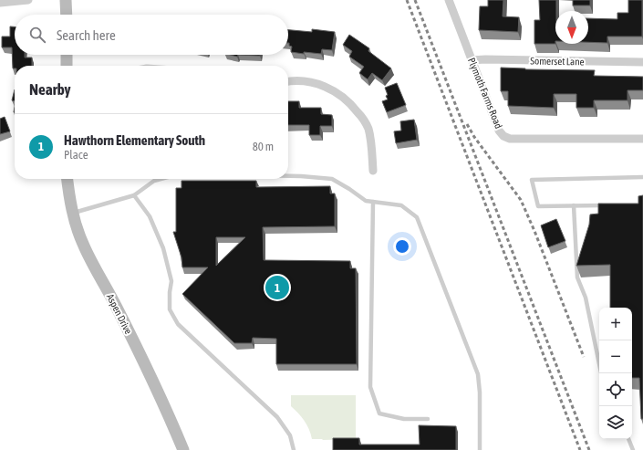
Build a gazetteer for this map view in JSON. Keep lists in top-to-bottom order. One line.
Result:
{"streets":{"street":["Somerset Lane","Plymoth Farms Road","Aspen Drive"]},"crossings":[["Somerset Lane","Plymoth Farms Road"]],"north":"bottom","page":{"search":"Search here","heading":"Nearby","list":[{"mark":"1","name":"Hawthorn Elementary South","note":"Place","value":"80 m"}],"pins":"1","map_buttons":["+","−"]}}
